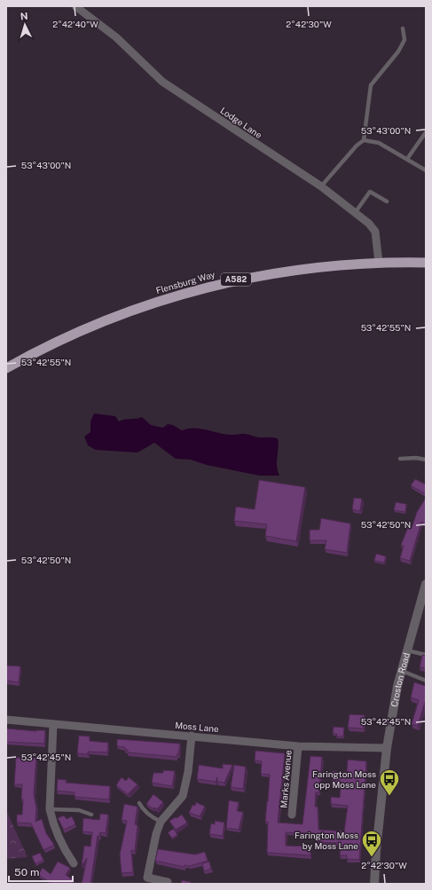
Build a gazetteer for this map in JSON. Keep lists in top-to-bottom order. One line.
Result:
{"streets":{"highway":["A582","Flensburg Way"],"street":["Lodge Lane","Croston Road","Moss Lane","Marks Avenue"]},"crossings":[["Lodge Lane","Flensburg Way"],["Croston Road","Moss Lane"],["Moss Lane","Marks Avenue"]],"places":{"bus stop":["Farington Moss opp Moss Lane","Farington Moss by Moss Lane"]},"scale_bar":"50 m","north":"top","coordinates":["2°42'40\"W","2°42'30\"W","53°43'00\"N","53°42'55\"N","53°42'50\"N","53°42'45\"N"]}
